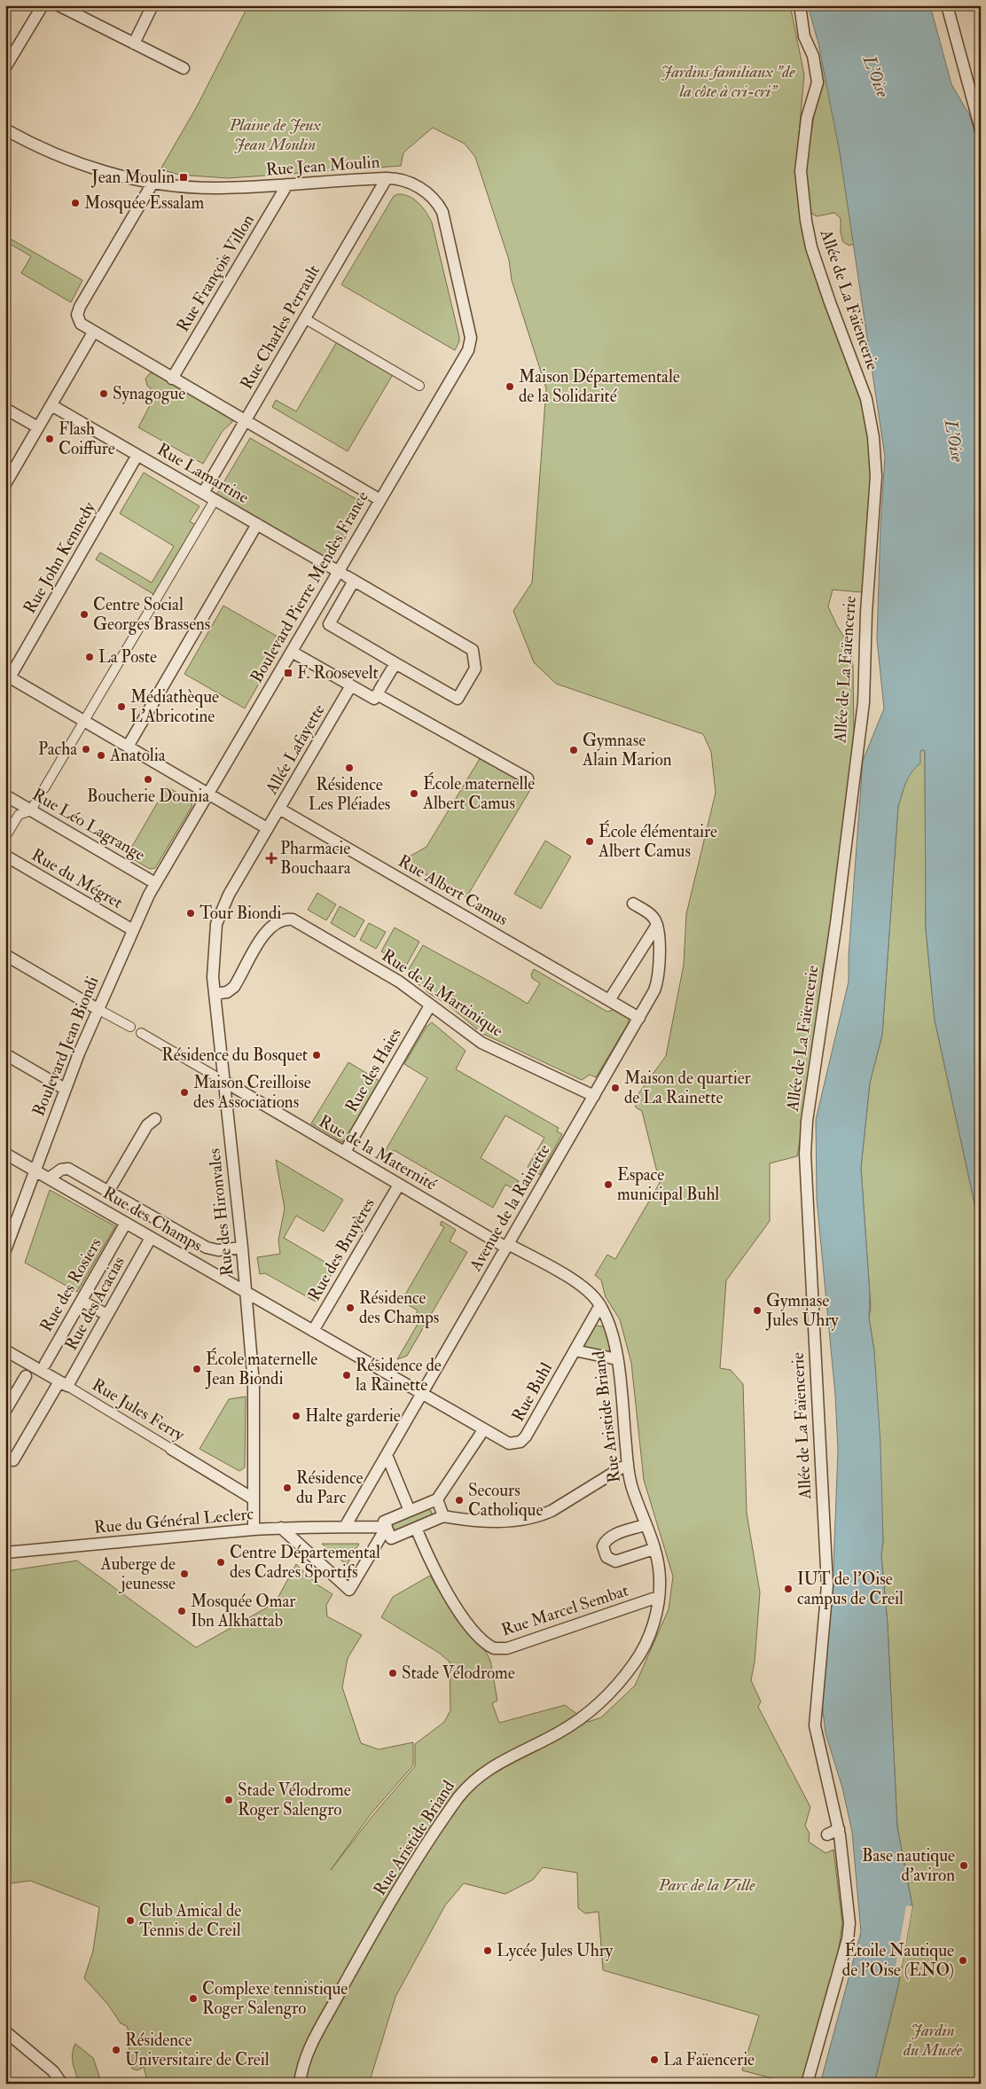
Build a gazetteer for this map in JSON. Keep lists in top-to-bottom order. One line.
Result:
{"streets":{"street":["Rue Jean Moulin","Rue François Villon","Allée de La Faïencerie","Rue Charles Perrault","Rue Lamartine","Rue John Kennedy","Boulevard Pierre Mendès France","Allée Lafayette","Rue Léo Lagrange","Rue du Mégret","Rue Albert Camus","Rue de la Martinique","Boulevard Jean Biondi","Rue des Haies","Rue de la Maternité","Avenue de la Rainette","Rue des Hironvales","Rue des Champs","Rue des Bruyères","Rue des Rosiers","Rue des Acacias","Rue Buhl","Rue Jules Ferry","Rue Aristide Briand","Rue du Général Leclerc","Rue Marcel Sembat"]},"crossings":[["Rue Jean Moulin","Rue François Villon"],["Rue Jean Moulin","Rue Charles Perrault"],["Rue Jean Moulin","Boulevard Pierre Mendès France"],["Rue Charles Perrault","Rue Lamartine"],["Rue Lamartine","Rue John Kennedy"],["Rue Lamartine","Boulevard Pierre Mendès France"],["Boulevard Pierre Mendès France","Boulevard Jean Biondi"],["Allée Lafayette","Rue Albert Camus"],["Allée Lafayette","Rue des Hironvales"],["Rue Léo Lagrange","Boulevard Jean Biondi"],["Rue du Mégret","Boulevard Jean Biondi"],["Rue Albert Camus","Avenue de la Rainette"],["Rue de la Martinique","Rue des Haies"],["Rue de la Martinique","Avenue de la Rainette"],["Rue de la Martinique","Rue des Hironvales"],["Boulevard Jean Biondi","Rue des Champs"],["Rue des Haies","Rue de la Maternité"],["Rue de la Maternité","Avenue de la Rainette"],["Rue de la Maternité","Rue des Hironvales"],["Rue de la Maternité","Rue des Bruyères"],["Rue de la Maternité","Rue Buhl"],["Rue de la Maternité","Rue Aristide Briand"],["Avenue de la Rainette","Rue des Champs"],["Avenue de la Rainette","Rue Buhl"],["Avenue de la Rainette","Rue du Général Leclerc"],["Rue des Hironvales","Rue des Champs"],["Rue des Hironvales","Rue Jules Ferry"],["Rue des Hironvales","Rue du Général Leclerc"],["Rue des Champs","Rue des Bruyères"],["Rue des Champs","Rue des Rosiers"],["Rue des Champs","Rue des Acacias"],["Rue des Champs","Rue Buhl"],["Rue des Acacias","Rue Jules Ferry"],["Rue Buhl","Rue Aristide Briand"],["Rue Aristide Briand","Rue Marcel Sembat"]],"water":["L'Oise"],"parks":["Jardins familiaux \"de la côte à cri-cri\"","Plaine de Jeux Jean Moulin","Parc de la Ville","Jardin du Musée"],"places":{"transit":["Jean Moulin","F. Roosevelt"],"other":["Mosquée Essalam","Maison Départementale de la Solidarité","Synagogue","Flash Coiffure","Centre Social Georges Brassens","La Poste","Médiathèque L'Abricotine","Pacha","Gymnase Alain Marion","Anatolia","Résidence Les Pléiades","Boucherie Dounia","École maternelle Albert Camus","École élémentaire Albert Camus","Tour Biondi","Résidence du Bosquet","Maison de quartier de La Rainette","Maison Creilloise des Associations","Espace municipal Buhl","Résidence des Champs","Gymnase Jules Uhry","École maternelle Jean Biondi","Résidence de la Rainette","Halte garderie","Résidence du Parc","Secours Catholique","Centre Départemental des Cadres Sportifs","Auberge de jeunesse","IUT de l'Oise campus de Creil","Mosquée Omar Ibn Alkhattab","Stade Vélodrome","Stade Vélodrome Roger Salengro","Base nautique d'aviron","Club Amical de Tennis de Creil","Lycée Jules Uhry","Étoile Nautique de l'Oise (ENO)","Complexe tennistique Roger Salengro","Résidence Universitaire de Creil","La Faïencerie"],"health":["Pharmacie Bouchaara"]}}
